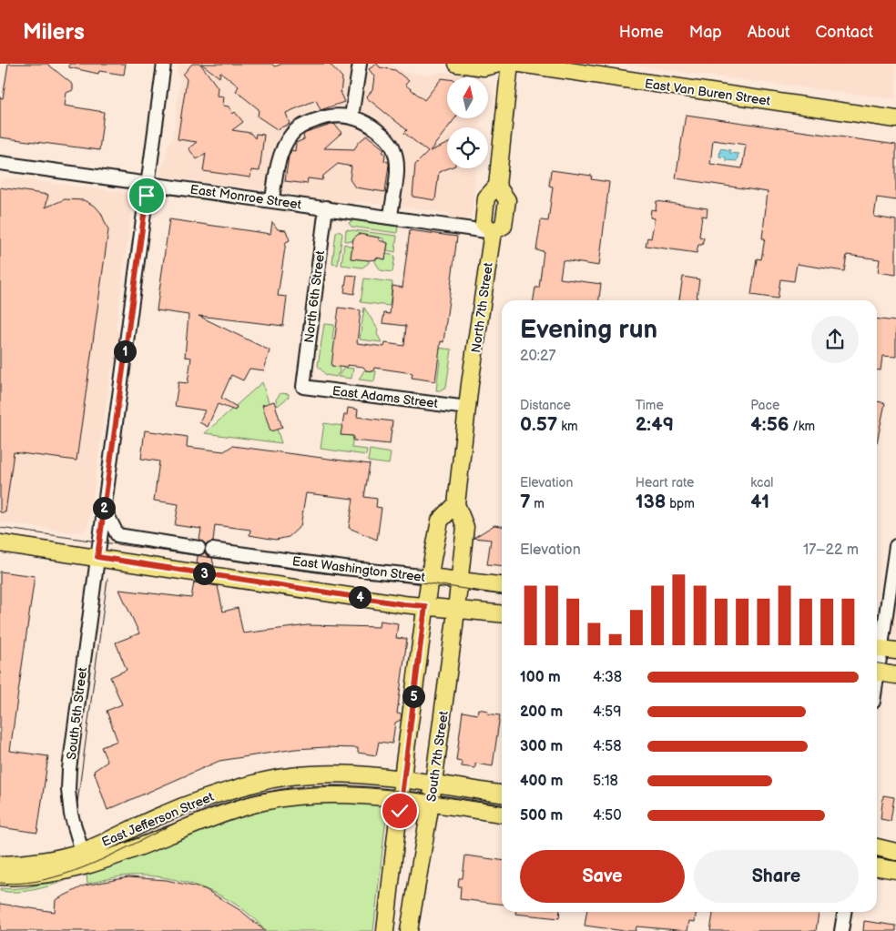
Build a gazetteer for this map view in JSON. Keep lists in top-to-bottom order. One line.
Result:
{"streets":{"main road":["East Van Buren Street","North 7th Street","East Washington Street","South 7th Street","East Jefferson Street"],"street":["East Monroe Street","North 6th Street","East Adams Street","South 5th Street"]},"crossings":[["East Monroe Street","North 6th Street"],["East Monroe Street","North 7th Street"],["East Monroe Street","South 5th Street"],["North 6th Street","East Adams Street"],["North 7th Street","East Adams Street"],["East Washington Street","South 5th Street"],["East Washington Street","South 7th Street"],["South 5th Street","East Jefferson Street"],["South 7th Street","East Jefferson Street"]],"north":"top","page":{"header":"Milers","nav":["Home","Map","About","Contact"],"heading":["Evening run","20:27"],"pins":["1","2","3","4","5"],"stats":[["Distance","0.57 km"],["Time","2:49"],["Pace","4:56 /km"],["Elevation","7 m"],["Heart rate","138 bpm"],["kcal","41"]],"chart":["Elevation","17–22 m"],"list":[{"name":"100 m","note":"4:38"},{"name":"200 m","note":"4:59"},{"name":"300 m","note":"4:58"},{"name":"400 m","note":"5:18"},{"name":"500 m","note":"4:50"}],"buttons":["Save","Share"]}}
